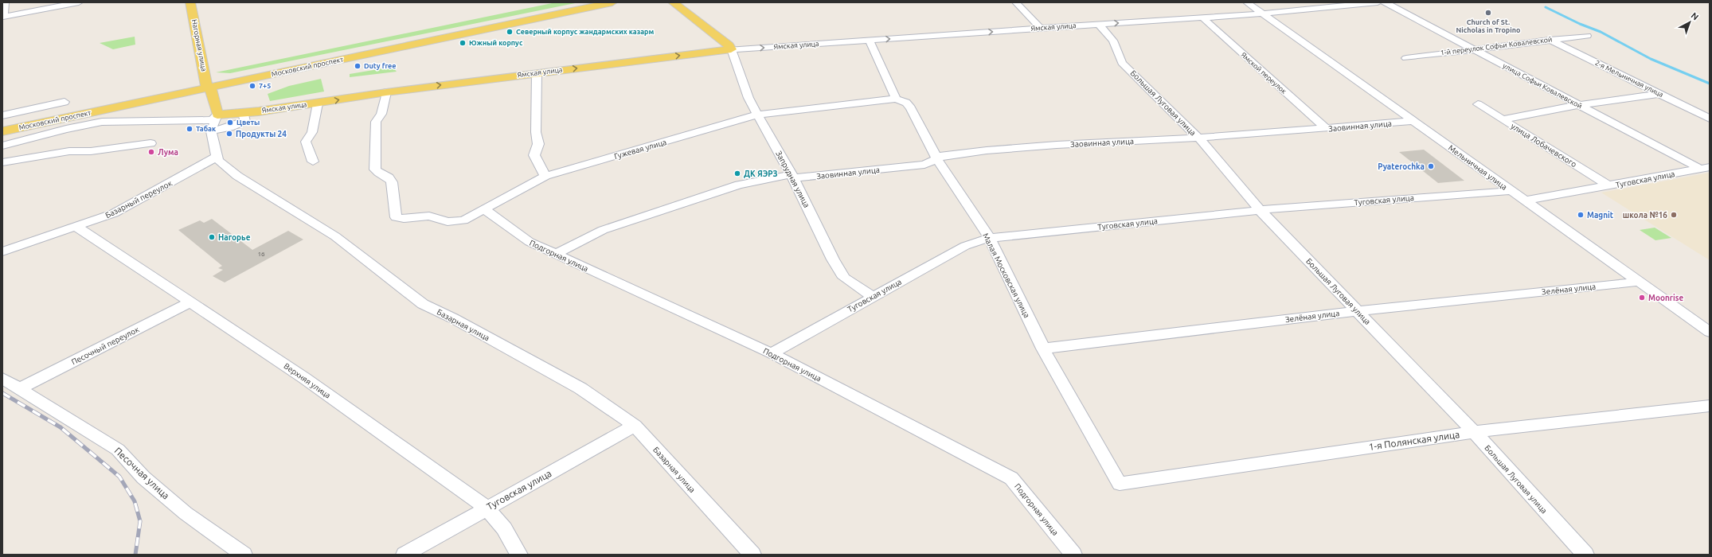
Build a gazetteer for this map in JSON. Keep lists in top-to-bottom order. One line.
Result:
{"streets":{"main road":["Ямская улица","Нагорная улица","Московский проспект"],"street":["1-й переулок Софьи Ковалевской","Ямской переулок","2-я Мельничная улица","улица Софьи Ковалевской","Большая Луговая улица","Заовинная улица","улица Лобачевского","Гужевая улица","Мельничная улица","Запрудная улица","Туговская улица","Базарный переулок","Подгорная улица","Малая Московская улица","Зелёная улица","Базарная улица","Песочный переулок","Верхняя улица","1-я Полянская улица","Песочная улица"]},"crossings":[["Ямская улица","Ямской переулок"],["Ямская улица","Большая Луговая улица"],["Ямская улица","Гужевая улица"],["Ямская улица","Мельничная улица"],["Ямская улица","Запрудная улица"],["Нагорная улица","Московский проспект"],["1-й переулок Софьи Ковалевской","2-я Мельничная улица"],["1-й переулок Софьи Ковалевской","улица Софьи Ковалевской"],["Ямской переулок","Заовинная улица"],["улица Софьи Ковалевской","Туговская улица"],["Большая Луговая улица","Заовинная улица"],["Большая Луговая улица","Туговская улица"],["Большая Луговая улица","Зелёная улица"],["Большая Луговая улица","1-я Полянская улица"],["Заовинная улица","Мельничная улица"],["Заовинная улица","Запрудная улица"],["Заовинная улица","Подгорная улица"],["Заовинная улица","Малая Московская улица"],["улица Лобачевского","Туговская улица"],["Гужевая улица","Запрудная улица"],["Гужевая улица","Подгорная улица"],["Гужевая улица","Малая Московская улица"],["Мельничная улица","Туговская улица"],["Мельничная улица","Зелёная улица"],["Запрудная улица","Туговская улица"],["Туговская улица","Подгорная улица"],["Туговская улица","Малая Московская улица"],["Туговская улица","Базарная улица"],["Туговская улица","Верхняя улица"],["Базарный переулок","Базарная улица"],["Базарный переулок","Верхняя улица"],["Малая Московская улица","Зелёная улица"],["Малая Московская улица","1-я Полянская улица"],["Песочный переулок","Верхняя улица"],["Песочный переулок","Песочная улица"]],"one_way":["Ямская улица"],"places":["Church of St. Nicholas in Tropino","Северный корпус жандармских казарм","Южный корпус","Duty free","7+5","Цветы","Табак","Продукты 24","Лума","Pyaterochka","ДК ЯЭРЗ","Magnit","школа №16","Нагорье","Moonrise"],"house_numbers":["16"],"north":"top right"}
